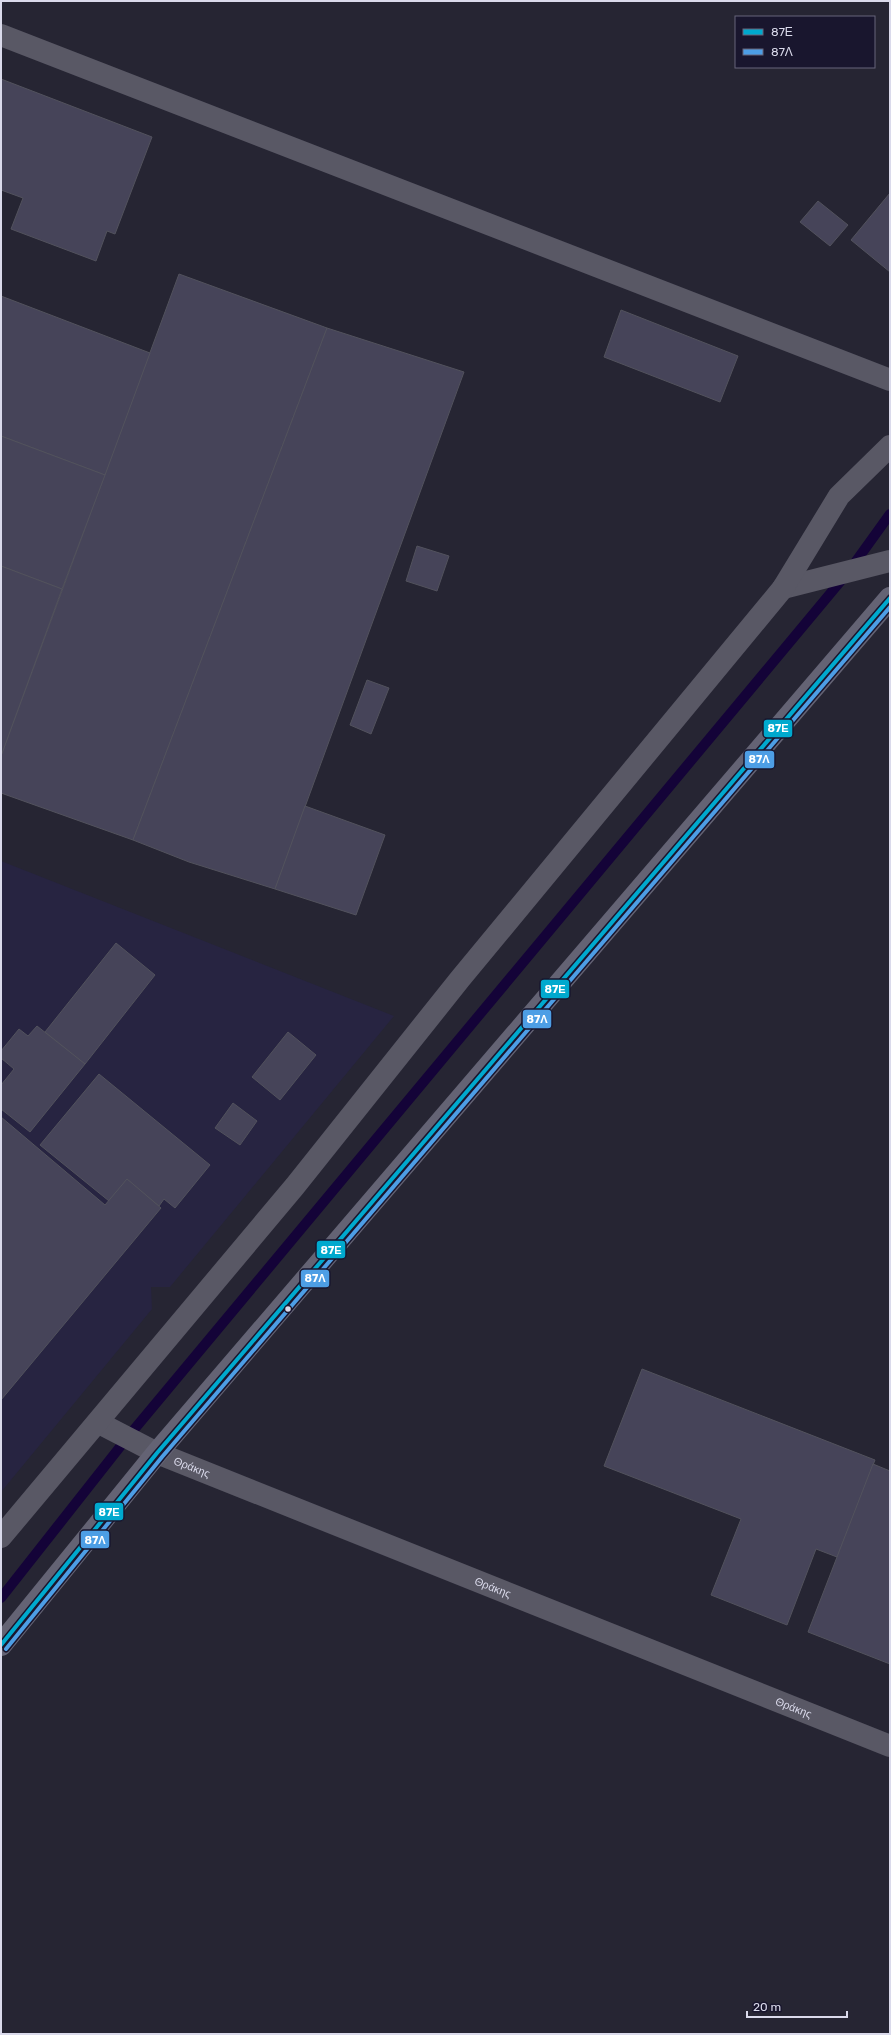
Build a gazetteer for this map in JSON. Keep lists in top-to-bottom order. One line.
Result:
{"streets":{"street":["Θράκης"]},"lines":["transit line 87Ε","transit line 87Λ"],"legend":["87Ε","87Λ"],"scale_bar":"20 m"}
